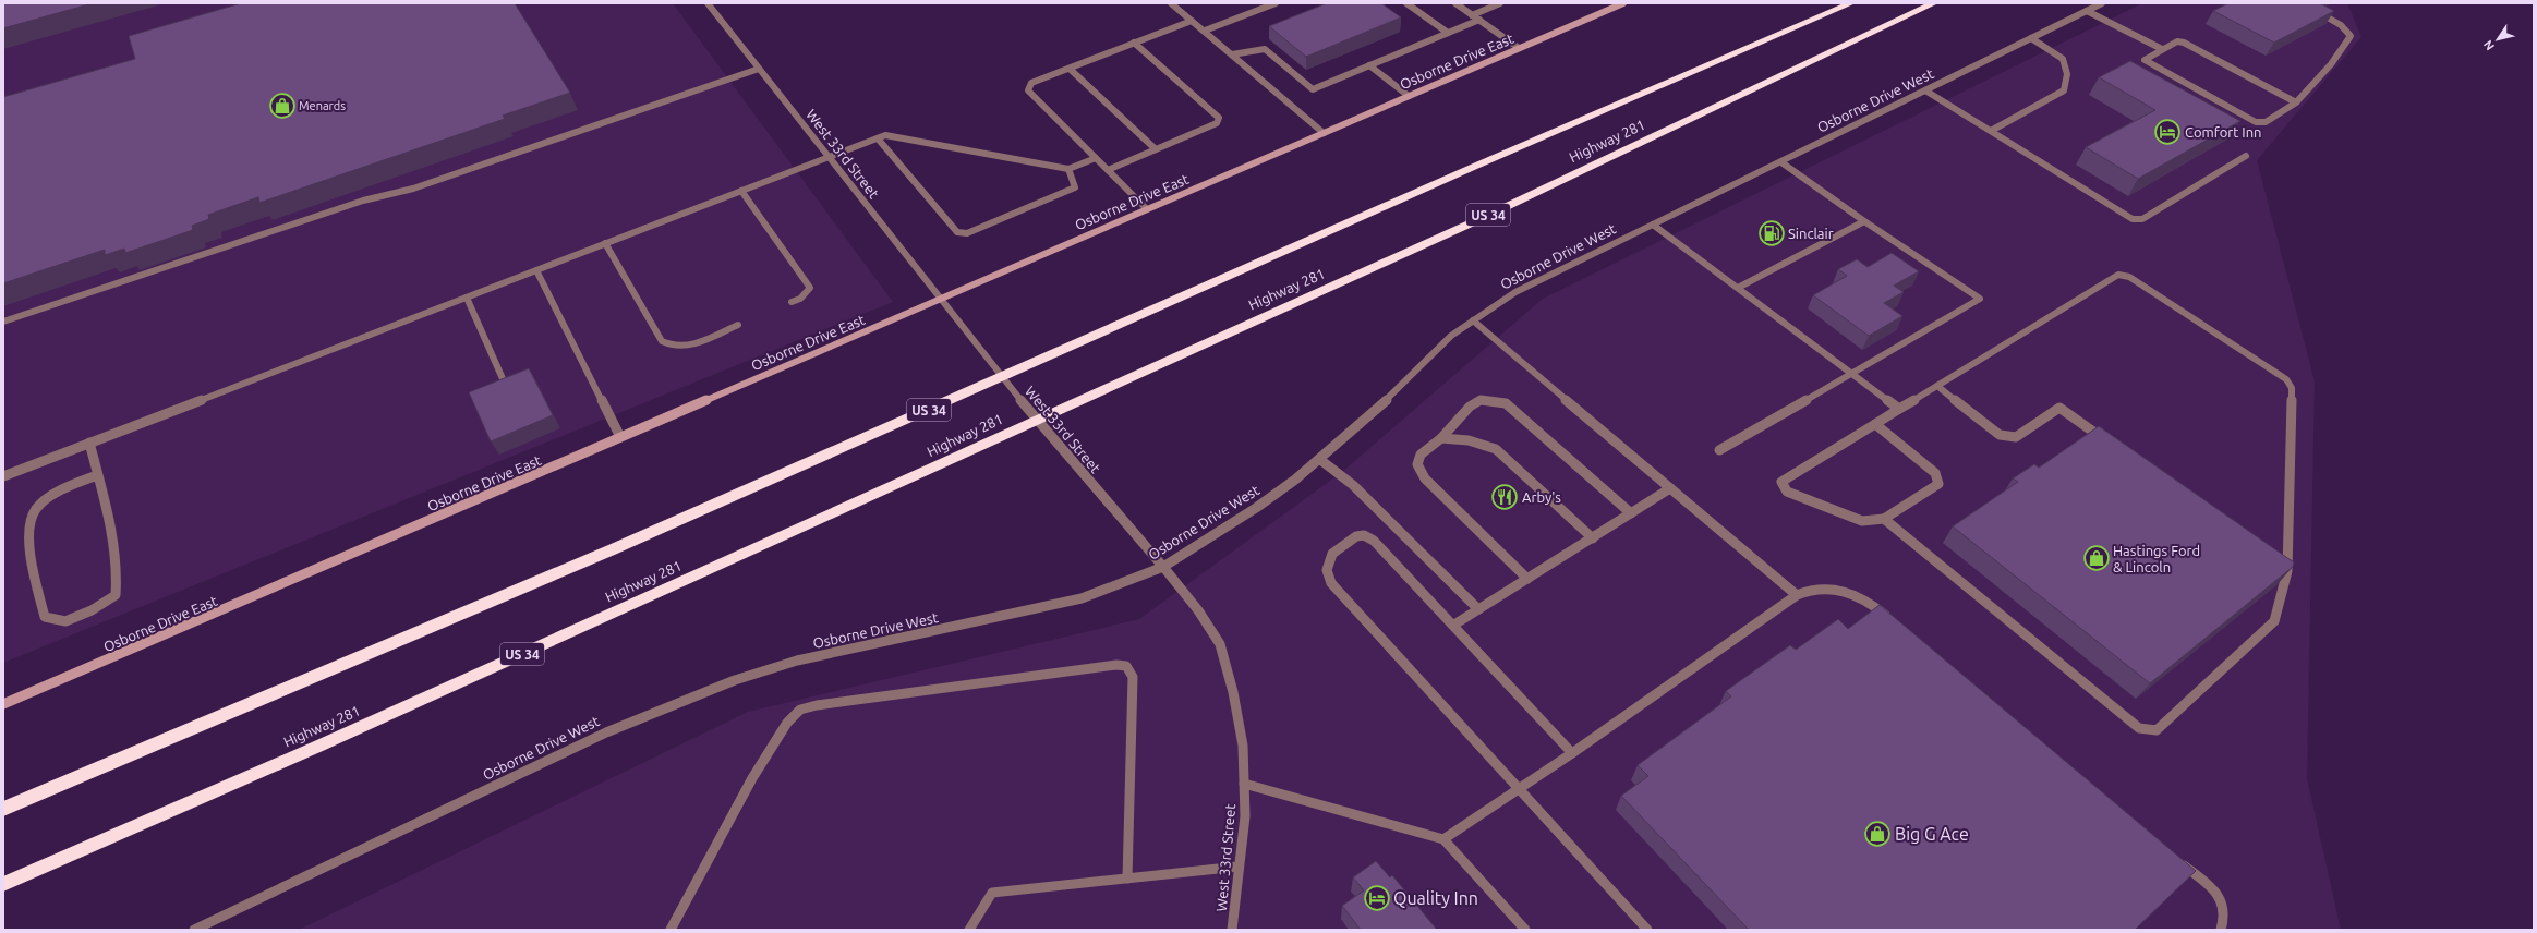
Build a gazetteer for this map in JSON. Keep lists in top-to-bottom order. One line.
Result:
{"streets":{"highway":["Highway 281","US 34"],"street":["Osborne Drive East","Osborne Drive West","West 33rd Street"]},"crossings":[["Osborne Drive East","West 33rd Street"],["Osborne Drive West","West 33rd Street"],["Highway 281","West 33rd Street"]],"places":{"shop":["Menards","Hastings Ford & Lincoln","Big G Ace"],"hotel":["Comfort Inn","Quality Inn"],"fuel station":["Sinclair"],"restaurant":["Arby's"]},"north":"bottom left"}
